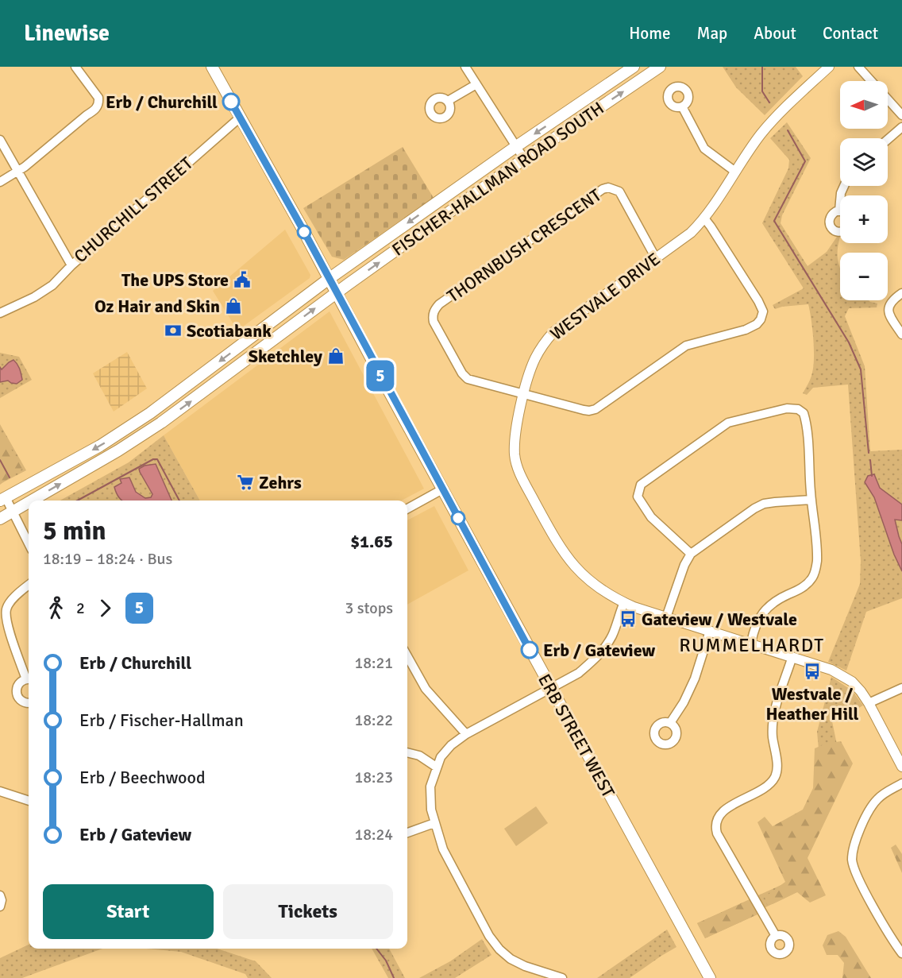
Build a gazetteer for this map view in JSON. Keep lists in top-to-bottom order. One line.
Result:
{"streets":{"main road":["FISCHER-HALLMAN ROAD SOUTH","ERB STREET WEST"],"street":["CHURCHILL STREET","THORNBUSH CRESCENT","WESTVALE DRIVE"]},"crossings":[["FISCHER-HALLMAN ROAD SOUTH","ERB STREET WEST"],["CHURCHILL STREET","ERB STREET WEST"],["THORNBUSH CRESCENT","WESTVALE DRIVE"]],"districts":["RUMMELHARDT"],"places":{"other":["Erb / Churchill","Erb / Gateview"],"public building":["The UPS Store"],"shop":["Oz Hair and Skin","Sketchley"],"bank":["Scotiabank"],"supermarket":["Zehrs"],"bus stop":["Gateview / Westvale","Westvale / Heather Hill"]},"lines":["bus line 5"],"north":"left","page":{"header":"Linewise","nav":["Home","Map","About","Contact"],"on_map":"5","map_buttons":["+","−"],"heading":["5 min","18:19 – 18:24 · Bus","$1.65"],"legs":["2","5","3 stops"],"list":[{"name":"Erb / Churchill","value":"18:21"},{"name":"Erb / Fischer-Hallman","value":"18:22"},{"name":"Erb / Beechwood","value":"18:23"},{"name":"Erb / Gateview","value":"18:24"}],"buttons":["Start","Tickets"]}}
